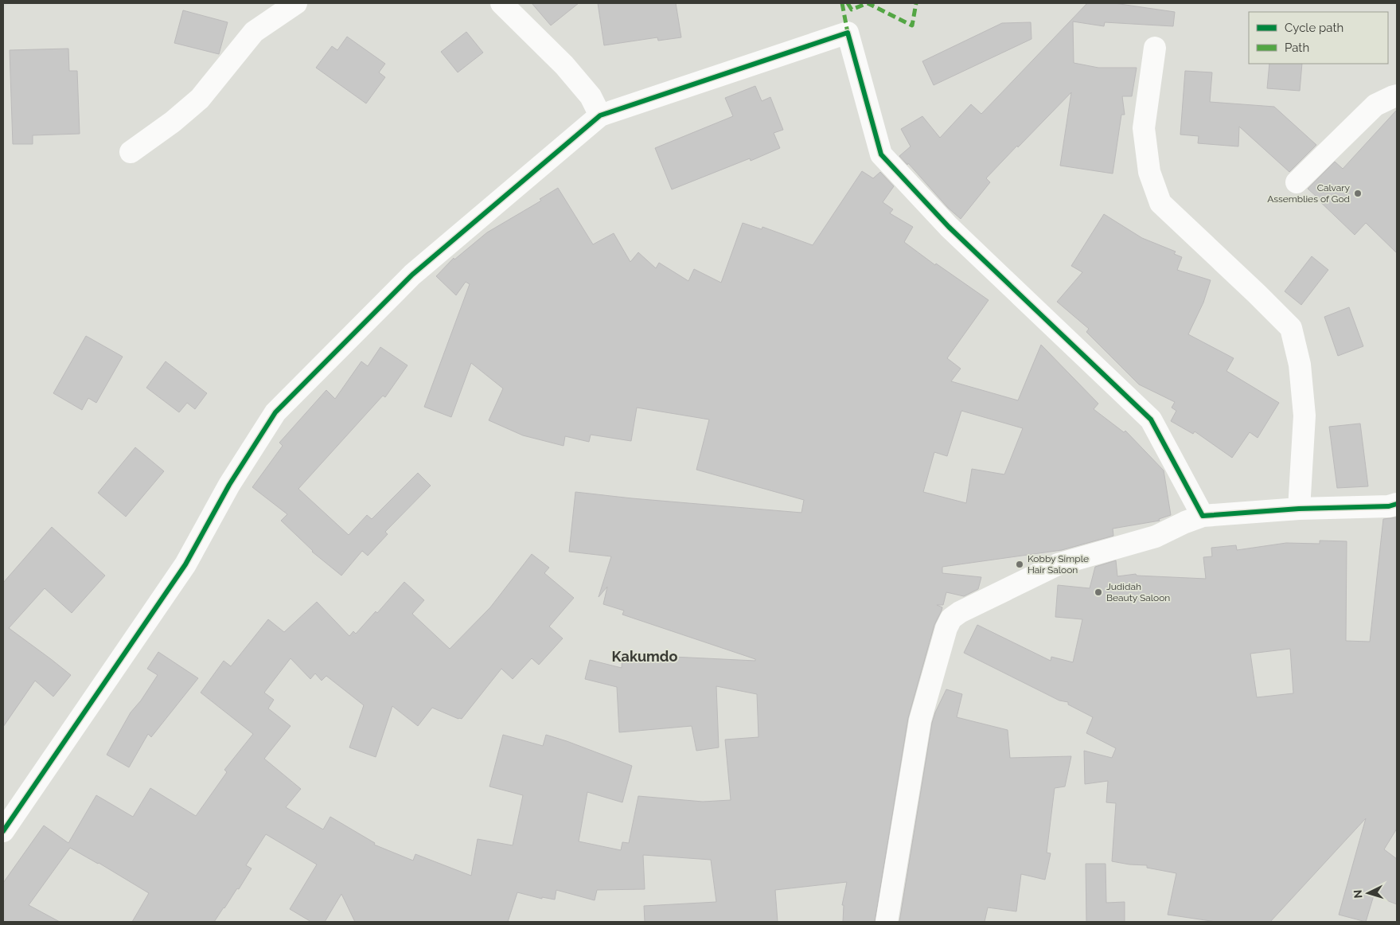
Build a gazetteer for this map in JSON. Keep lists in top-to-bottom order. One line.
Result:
{"districts":["Kakumdo"],"places":["Calvary Assemblies of God","Kobby Simple Hair Saloon","Judidah Beauty Saloon"],"legend":["Cycle path","Path"],"north":"left"}
